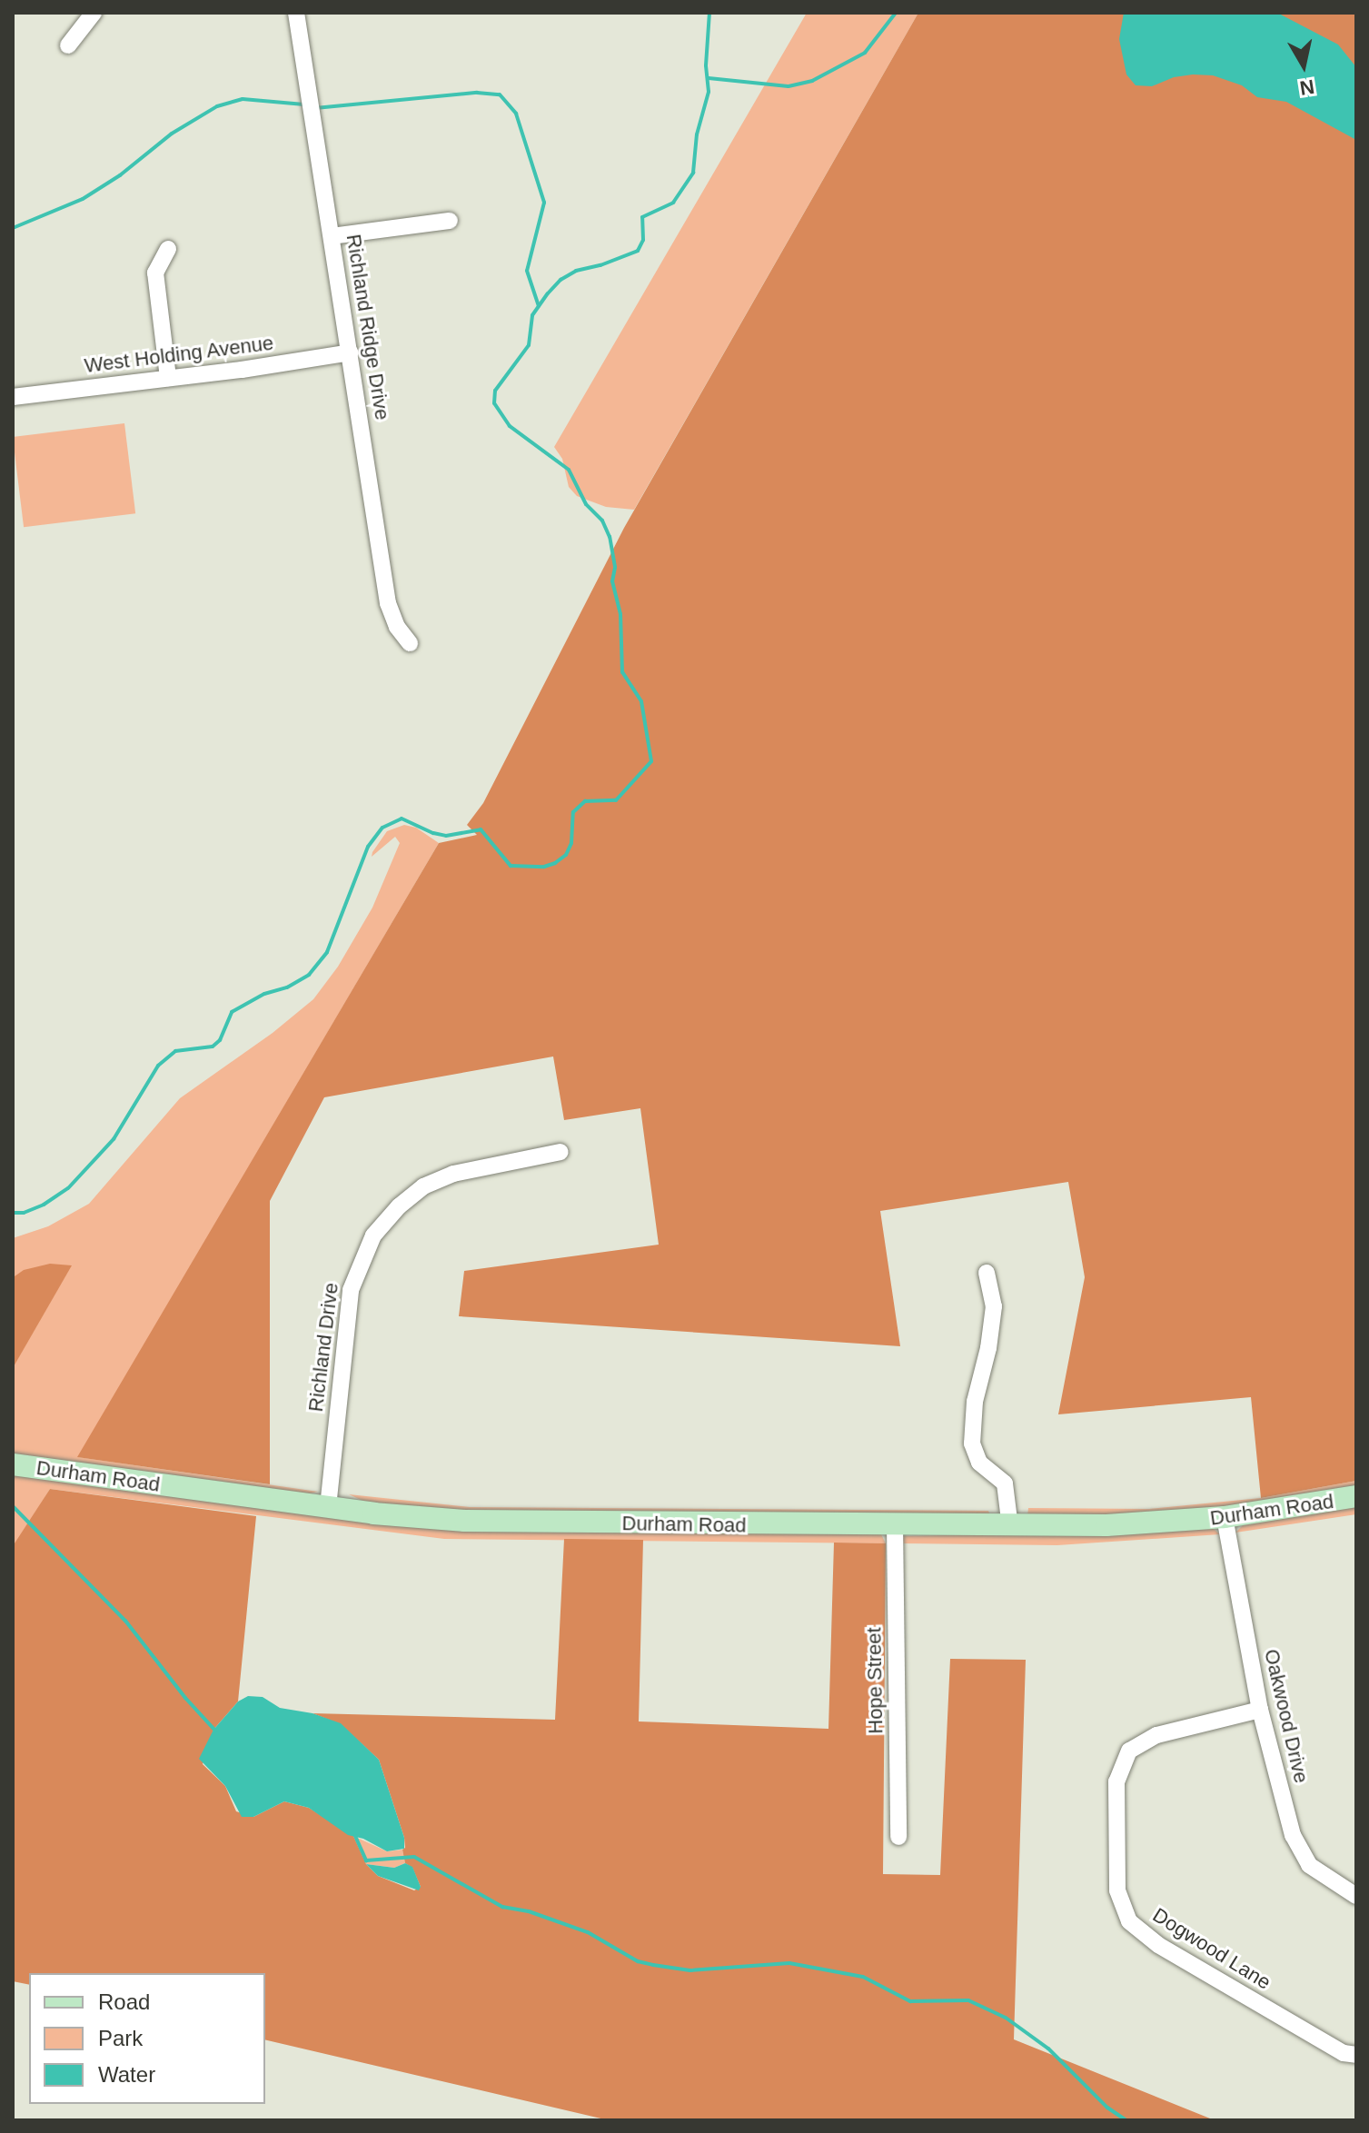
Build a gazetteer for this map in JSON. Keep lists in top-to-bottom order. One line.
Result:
{"streets":{"main road":["Durham Road"],"street":["Richland Ridge Drive","West Holding Avenue","Richland Drive","Hope Street","Oakwood Drive","Dogwood Lane"]},"crossings":[["Richland Ridge Drive","West Holding Avenue"],["Richland Drive","Durham Road"],["Durham Road","Hope Street"],["Durham Road","Oakwood Drive"],["Oakwood Drive","Dogwood Lane"]],"legend":["Road","Park","Water"],"north":"bottom"}
